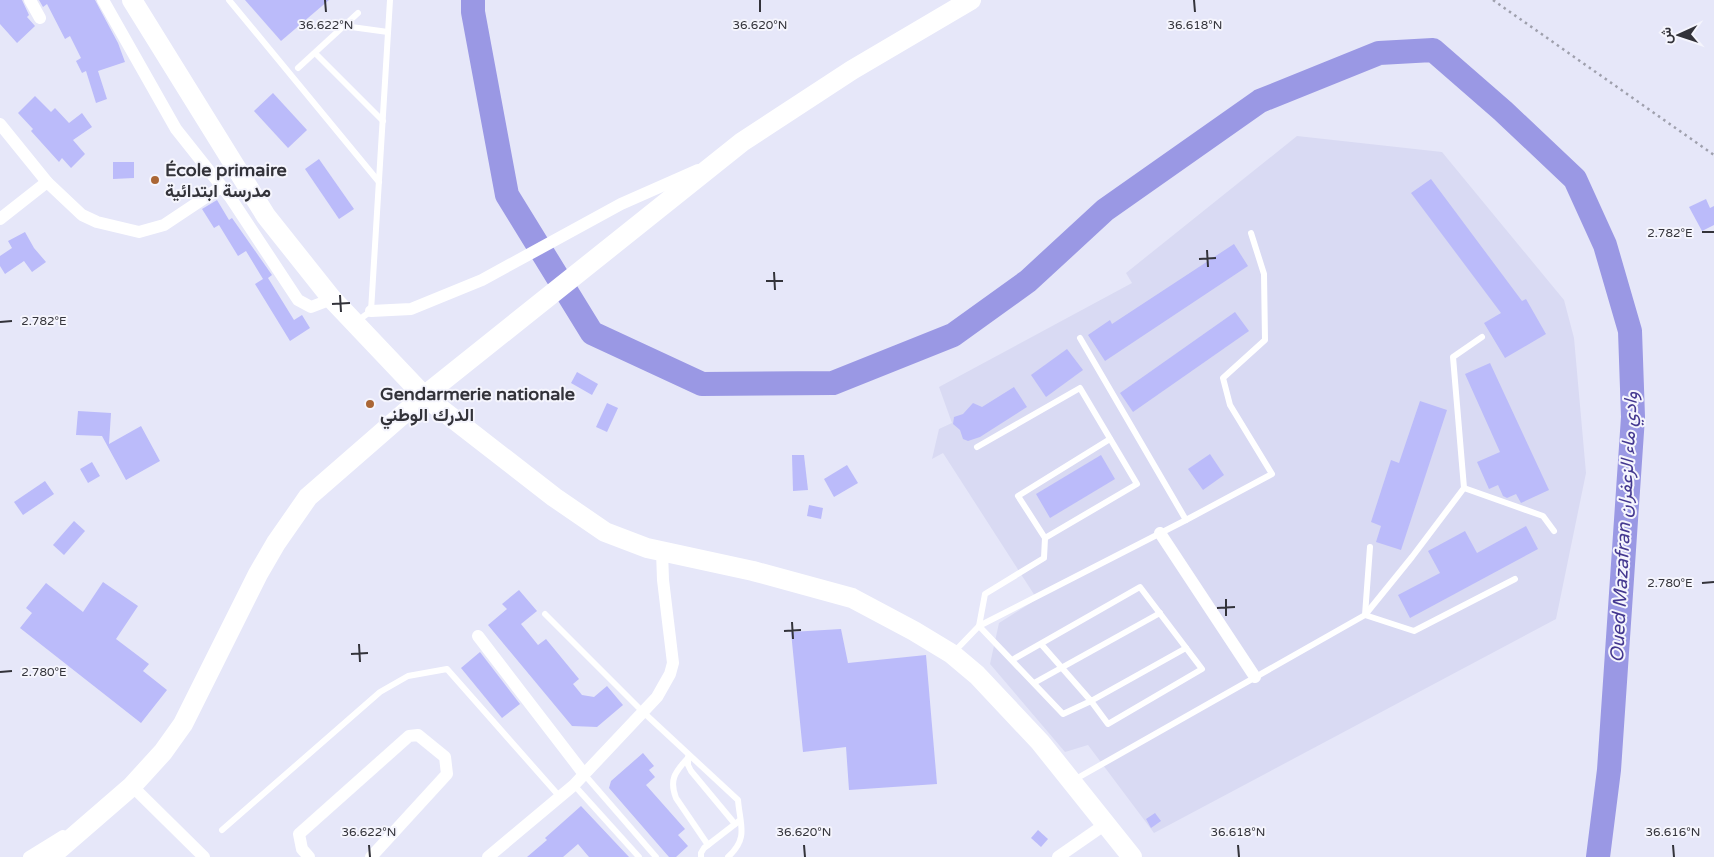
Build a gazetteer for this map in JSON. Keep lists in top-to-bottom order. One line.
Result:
{"water":["Oued Mazafran وادي ماء الزعفران"],"places":["École primaire مدرسة ابتدائية","Gendarmerie nationale الدرك الوطني"],"north":"left","coordinates":["36.622°N","36.620°N","36.618°N","2.782°E","2.780°E","36.616°N"]}
